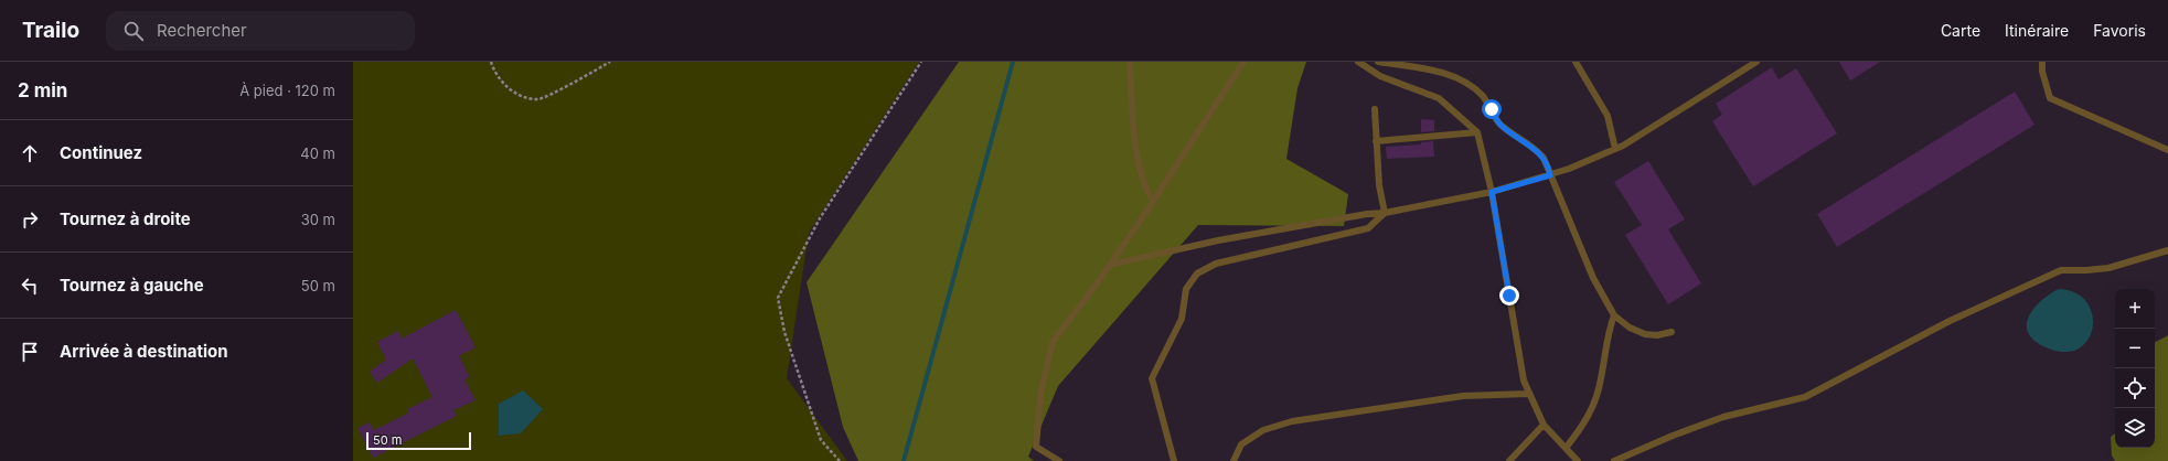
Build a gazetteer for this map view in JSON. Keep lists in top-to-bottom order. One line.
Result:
{"scale_bar":"50 m","page":{"header":"Trailo","search":"Rechercher","nav":["Carte","Itinéraire","Favoris"],"heading":["2 min","À pied · 120 m"],"list":[["Continuez","40 m"],["Tournez à droite","30 m"],["Tournez à gauche","50 m"],"Arrivée à destination"],"map_buttons":["+","−"],"scale":"50 m"}}
